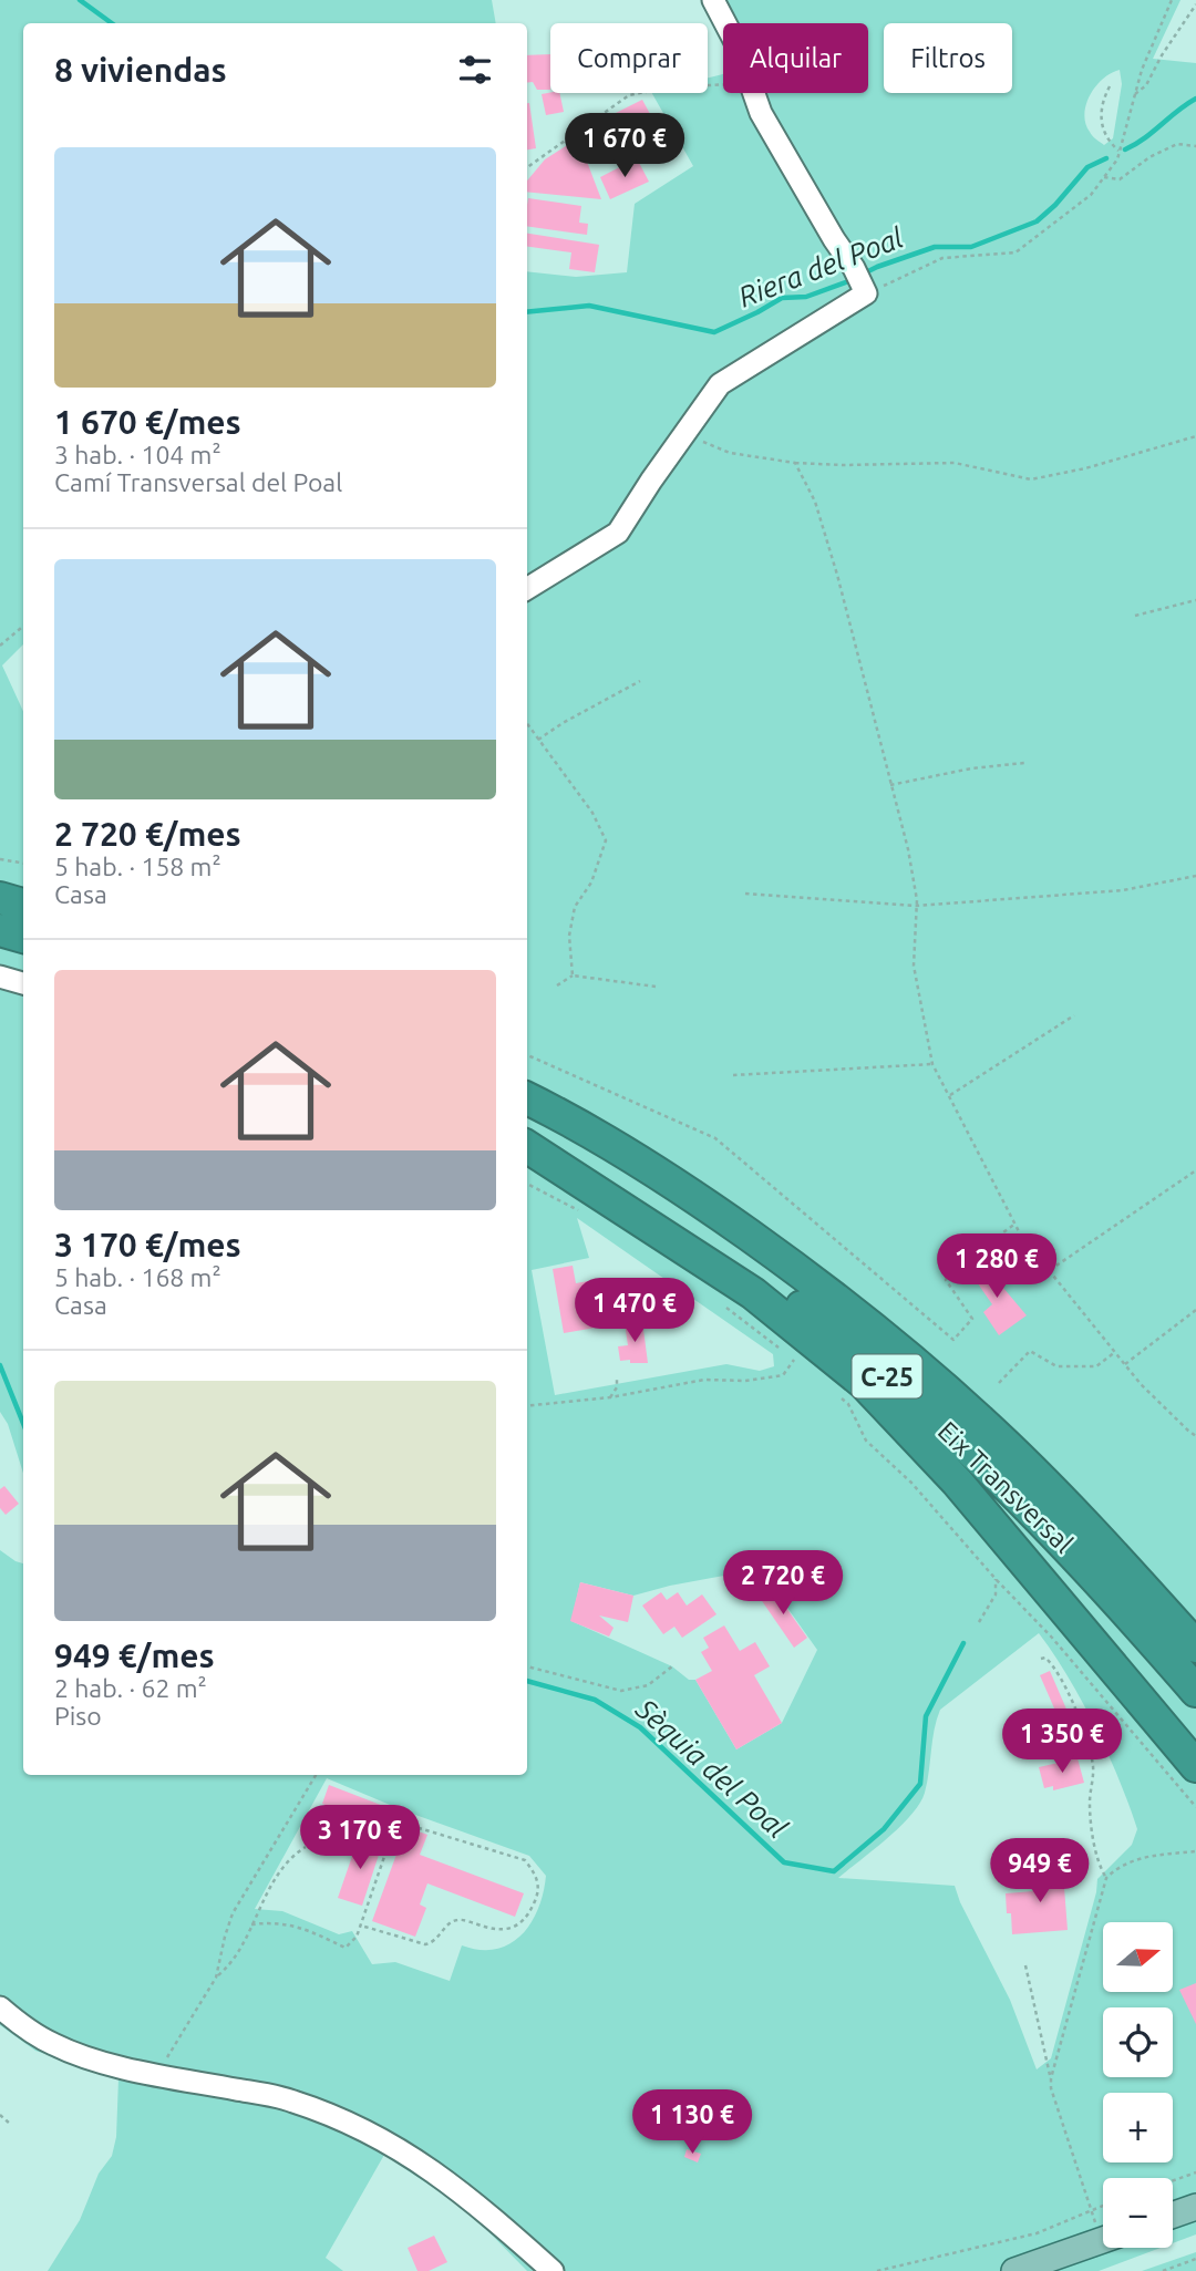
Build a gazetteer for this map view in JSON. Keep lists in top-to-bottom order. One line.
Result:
{"streets":{"highway":["C-25","Eix Transversal"]},"water":["Riera del Poal","Sèquia del Poal"],"north":"right","page":{"chip":["Comprar","Alquilar","Filtros"],"heading":"8 viviendas","price":["1 670 €","1 280 €","1 470 €","2 720 €","1 350 €","3 170 €","949 €","1 130 €"],"list":[{"name":"1 670 €/mes","note":"3 hab. · 104 m² · Camí Transversal del Poal"},{"name":"2 720 €/mes","note":"5 hab. · 158 m² · Casa"},{"name":"3 170 €/mes","note":"5 hab. · 168 m² · Casa"},{"name":"949 €/mes","note":"2 hab. · 62 m² · Piso"}],"map_buttons":["+","−"]}}
